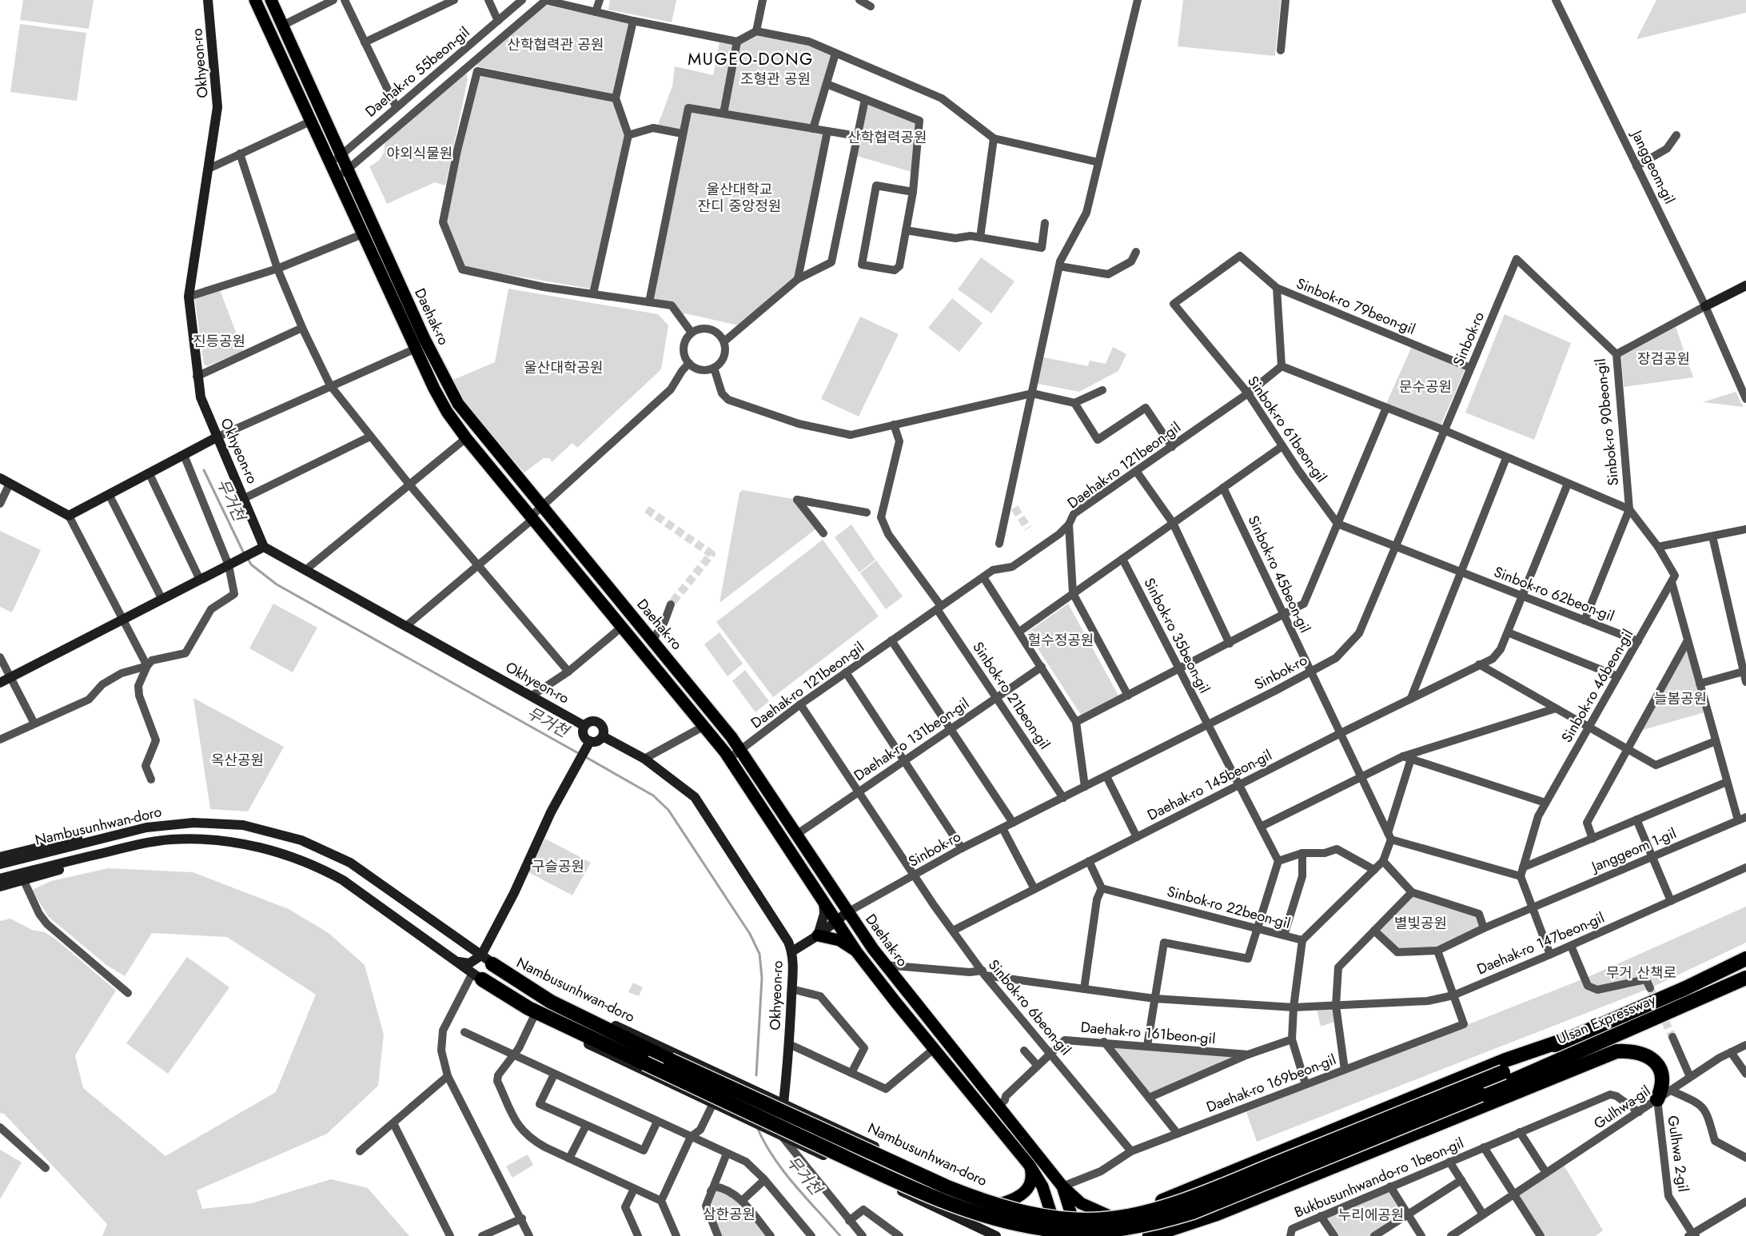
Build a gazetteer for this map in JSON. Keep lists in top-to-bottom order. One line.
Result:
{"streets":{"highway":["Ulsan Expressway"],"main road":["Okhyeon-ro","Daehak-ro","Nambusunhwan-doro"],"street":["Daehak-ro 55beon-gil","Janggeom-gil","Sinbok-ro 79beon-gil","Sinbok-ro","Sinbok-ro 90beon-gil","Sinbok-ro 61beon-gil","Daehak-ro 121beon-gil","Sinbok-ro 45beon-gil","Sinbok-ro 62beon-gil","Sinbok-ro 35beon-gil","Sinbok-ro 46beon-gil","Sinbok-ro 21beon-gil","Daehak-ro 131beon-gil","Daehak-ro 145beon-gil","Janggeom 1-gil","Sinbok-ro 22beon-gil","Daehak-ro 147beon-gil","Sinbok-ro 6beon-gil","Daehak-ro 161beon-gil","Daehak-ro 169beon-gil","Gulhwa-gil","Gulhwa 2-gil","Bukbusunhwando-ro 1beon-gil"]},"crossings":[["Okhyeon-ro","Nambusunhwan-doro"],["Daehak-ro 55beon-gil","Daehak-ro"],["Sinbok-ro 79beon-gil","Sinbok-ro"],["Sinbok-ro 79beon-gil","Sinbok-ro 61beon-gil"],["Daehak-ro","Sinbok-ro"],["Daehak-ro","Daehak-ro 121beon-gil"],["Daehak-ro","Daehak-ro 131beon-gil"],["Daehak-ro","Daehak-ro 147beon-gil"],["Daehak-ro","Daehak-ro 161beon-gil"],["Daehak-ro","Daehak-ro 169beon-gil"],["Sinbok-ro","Sinbok-ro 90beon-gil"],["Sinbok-ro","Sinbok-ro 45beon-gil"],["Sinbok-ro","Sinbok-ro 62beon-gil"],["Sinbok-ro","Sinbok-ro 35beon-gil"],["Sinbok-ro","Sinbok-ro 21beon-gil"],["Sinbok-ro","Sinbok-ro 6beon-gil"],["Sinbok-ro 61beon-gil","Daehak-ro 121beon-gil"],["Daehak-ro 121beon-gil","Sinbok-ro 21beon-gil"],["Daehak-ro 121beon-gil","Sinbok-ro 6beon-gil"],["Sinbok-ro 62beon-gil","Sinbok-ro 46beon-gil"],["Sinbok-ro 62beon-gil","Daehak-ro 145beon-gil"],["Sinbok-ro 35beon-gil","Sinbok-ro 46beon-gil"],["Sinbok-ro 35beon-gil","Daehak-ro 145beon-gil"],["Sinbok-ro 21beon-gil","Daehak-ro 131beon-gil"],["Daehak-ro 131beon-gil","Sinbok-ro 6beon-gil"],["Daehak-ro 145beon-gil","Sinbok-ro 6beon-gil"],["Nambusunhwan-doro","Ulsan Expressway"],["Daehak-ro 147beon-gil","Sinbok-ro 6beon-gil"],["Daehak-ro 147beon-gil","Daehak-ro 169beon-gil"],["Sinbok-ro 6beon-gil","Daehak-ro 161beon-gil"],["Sinbok-ro 6beon-gil","Daehak-ro 169beon-gil"],["Gulhwa-gil","Gulhwa 2-gil"],["Gulhwa-gil","Bukbusunhwando-ro 1beon-gil"]],"districts":["MUGEO-DONG"],"water":["무거천"],"parks":["산학협력관 공원","조형관 공원","산학협력공원","야외식물원","울산대학교 잔디 중앙정원","진등공원","장검공원","울산대학공원","문수공원","헐수정공원","늘봄공원","옥산공원","구슬공원","별빛공원","무거 산책로","삼한공원","누리에공원"]}
